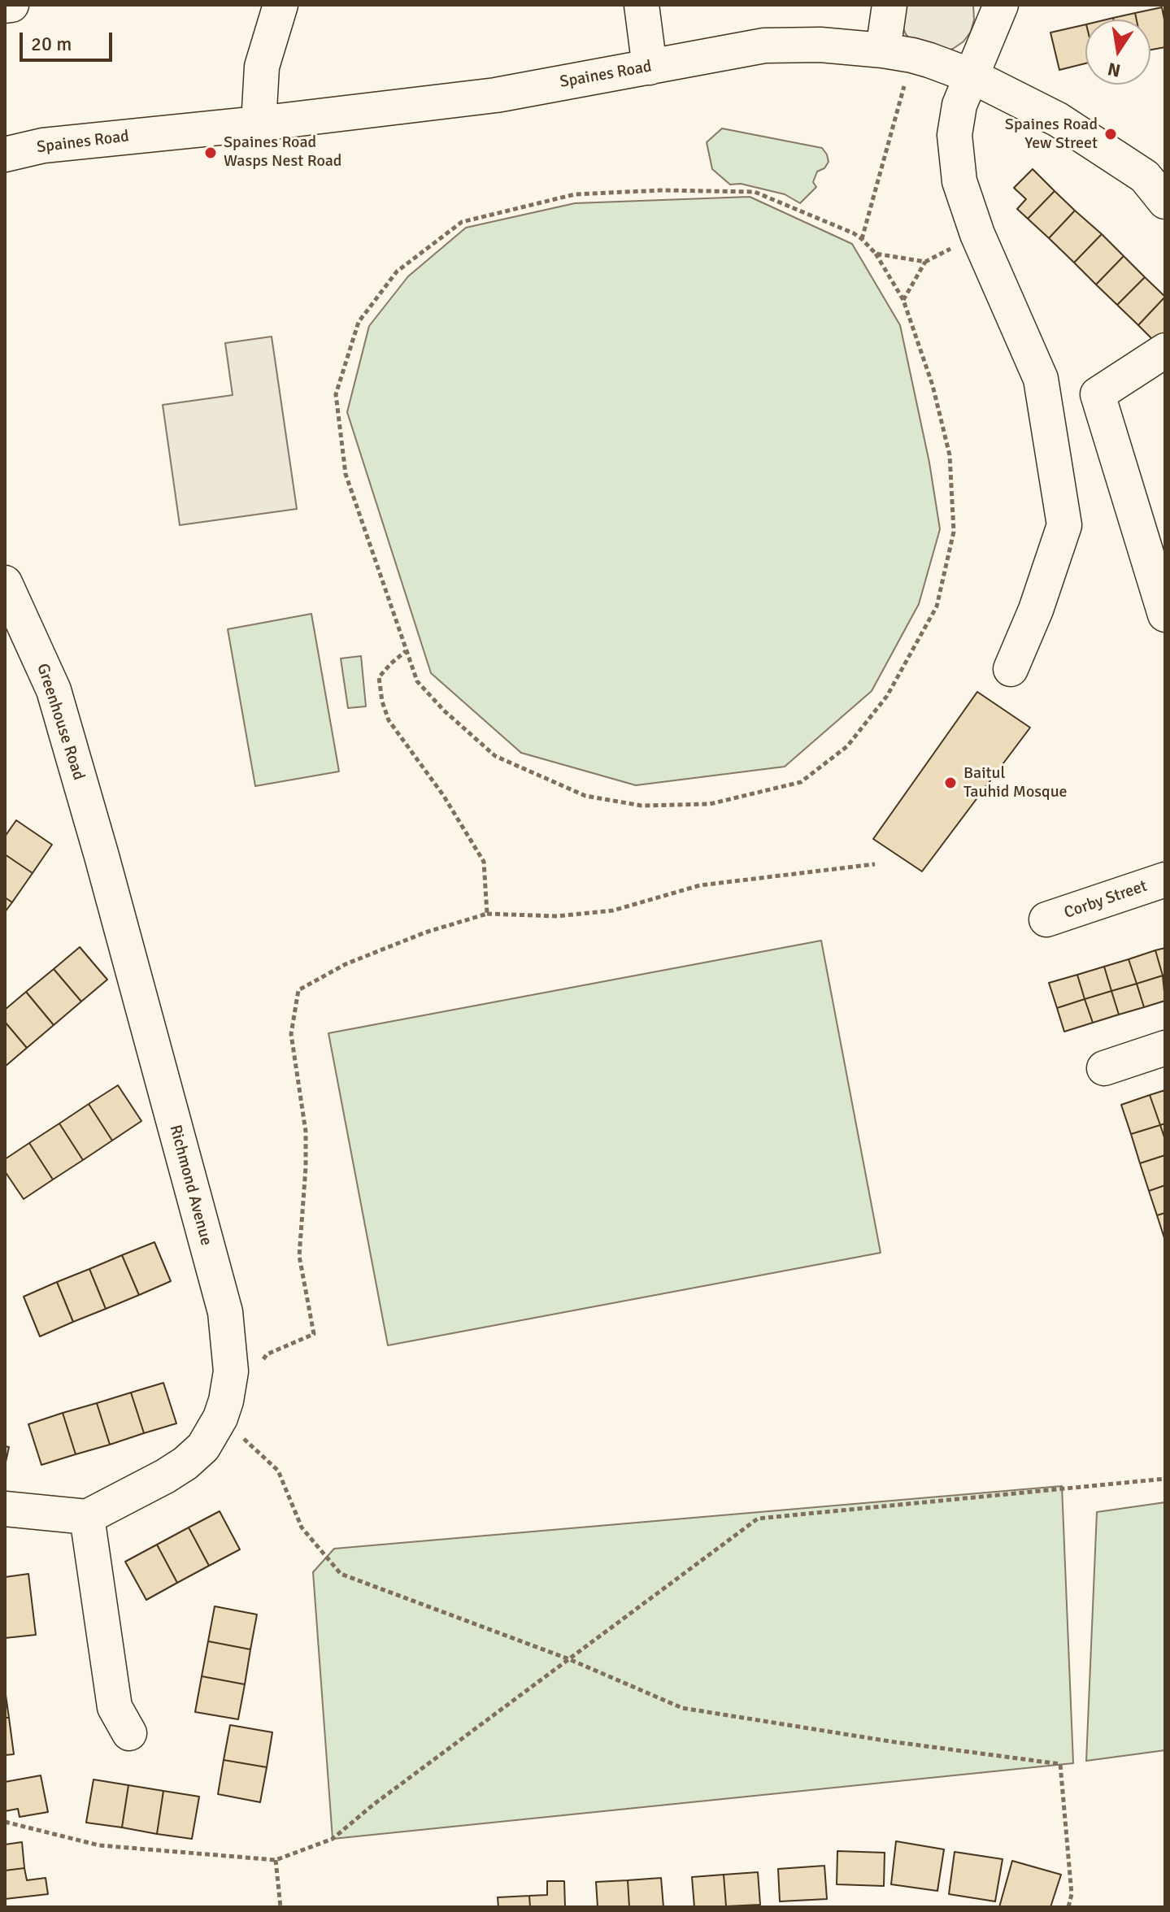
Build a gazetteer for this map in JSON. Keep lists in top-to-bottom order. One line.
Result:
{"streets":{"street":["Spaines Road","Greenhouse Road","Corby Street","Richmond Avenue"]},"crossings":[["Greenhouse Road","Richmond Avenue"]],"places":["Spaines Road Yew Street","Spaines Road Wasps Nest Road","Baitul Tauhid Mosque"],"scale_bar":"20 m","north":"bottom"}
